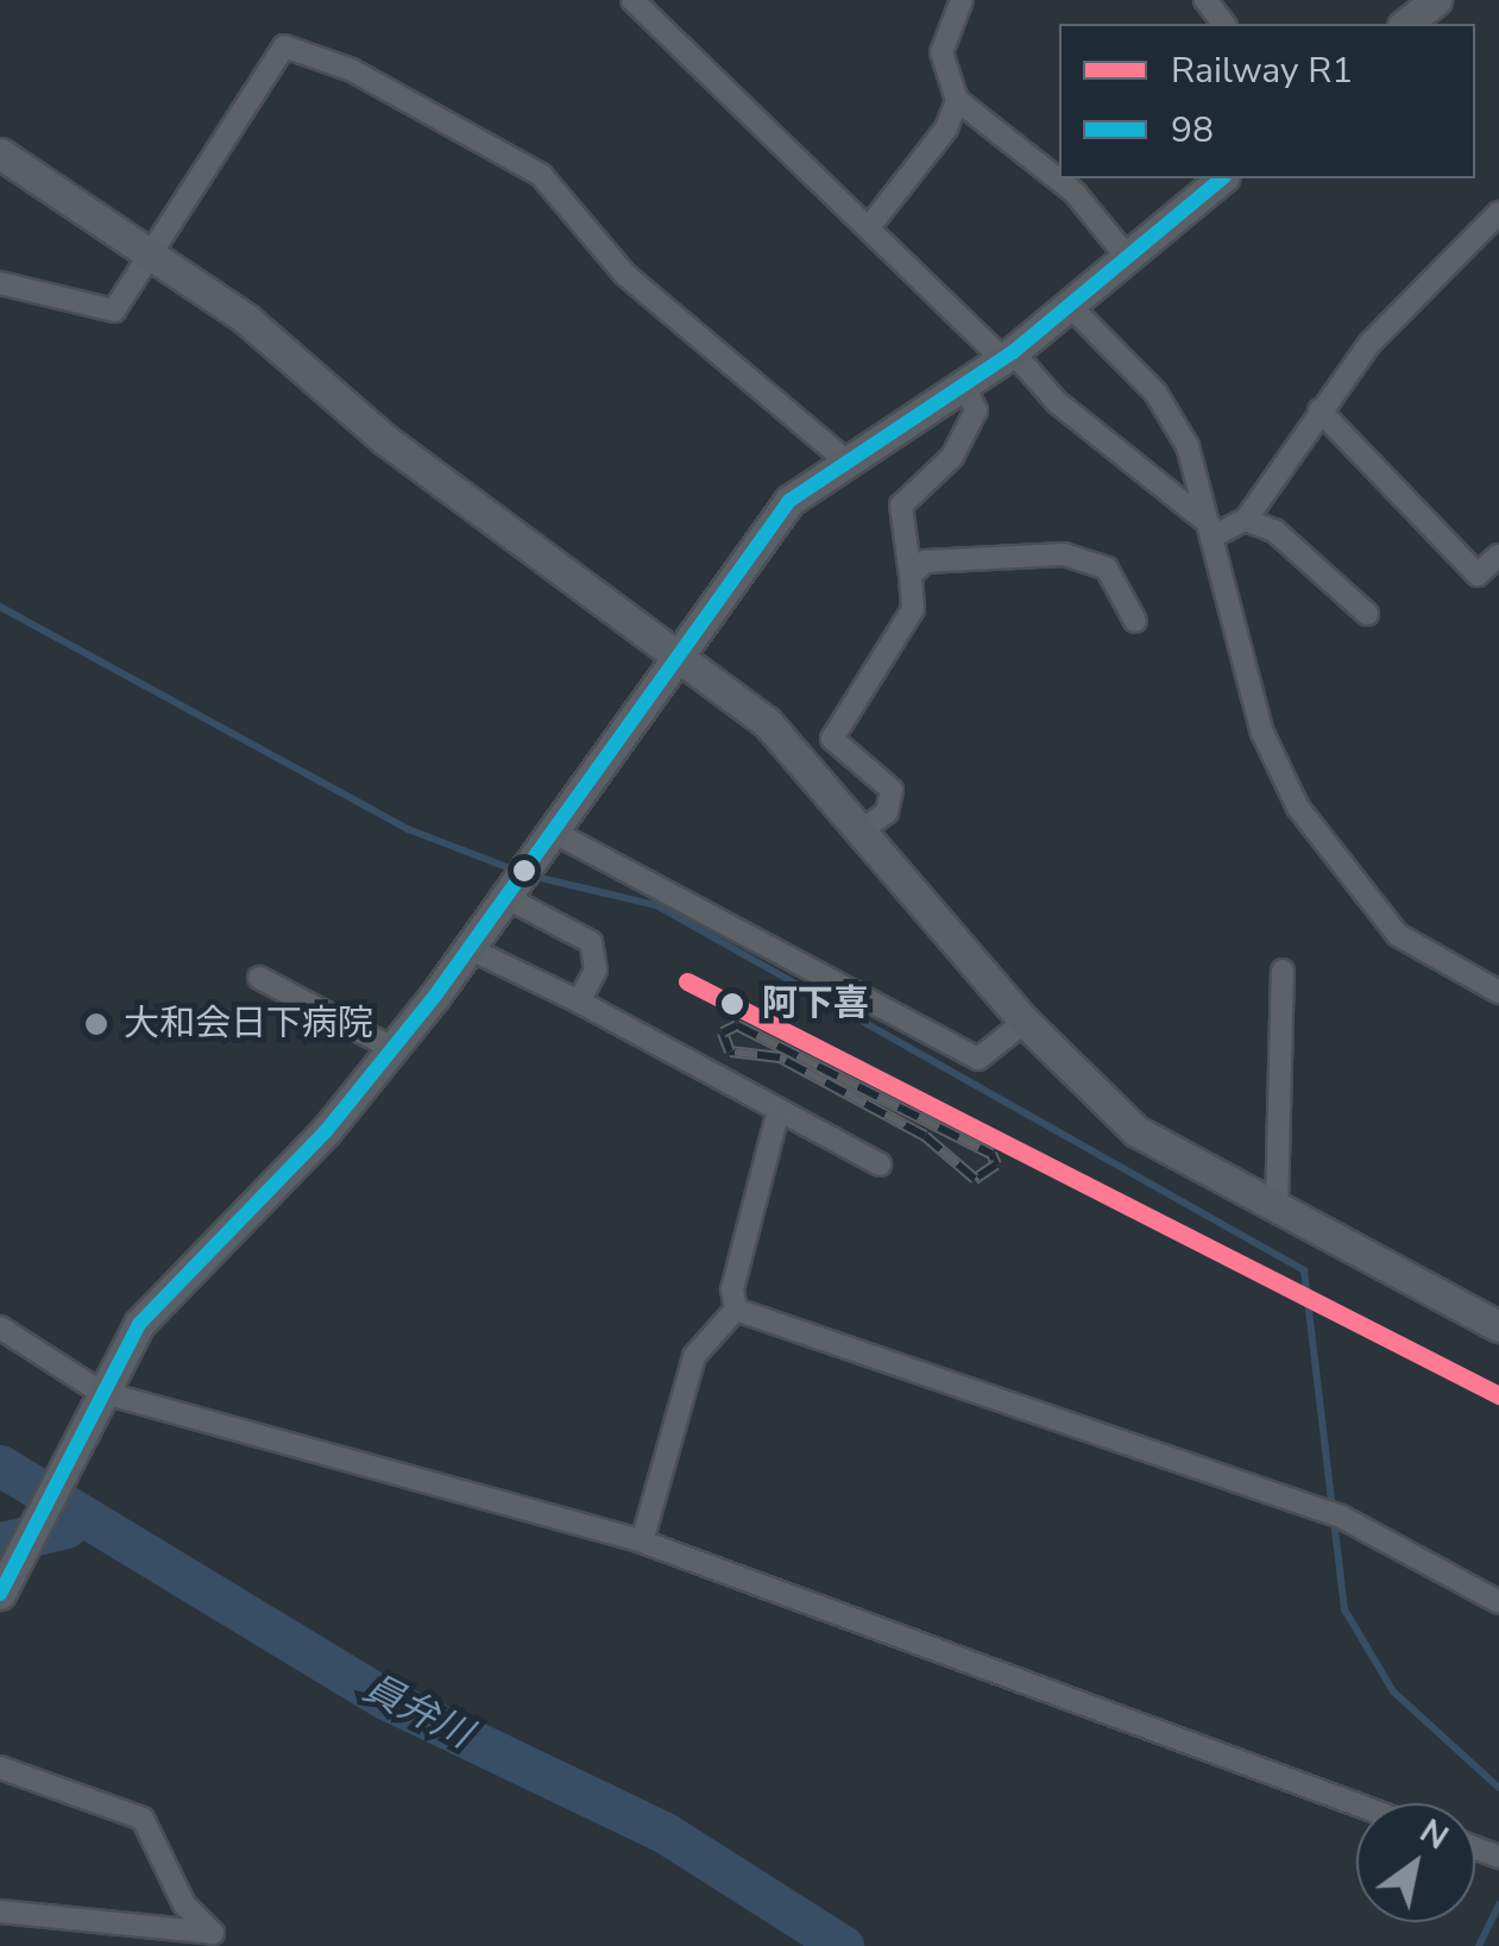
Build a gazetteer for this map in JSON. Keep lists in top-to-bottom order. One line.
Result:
{"water":["員弁川"],"places":["阿下喜","大和会日下病院"],"lines":["transit line 98","rail line R1"],"legend":["Railway R1","98"],"north":"top right"}
